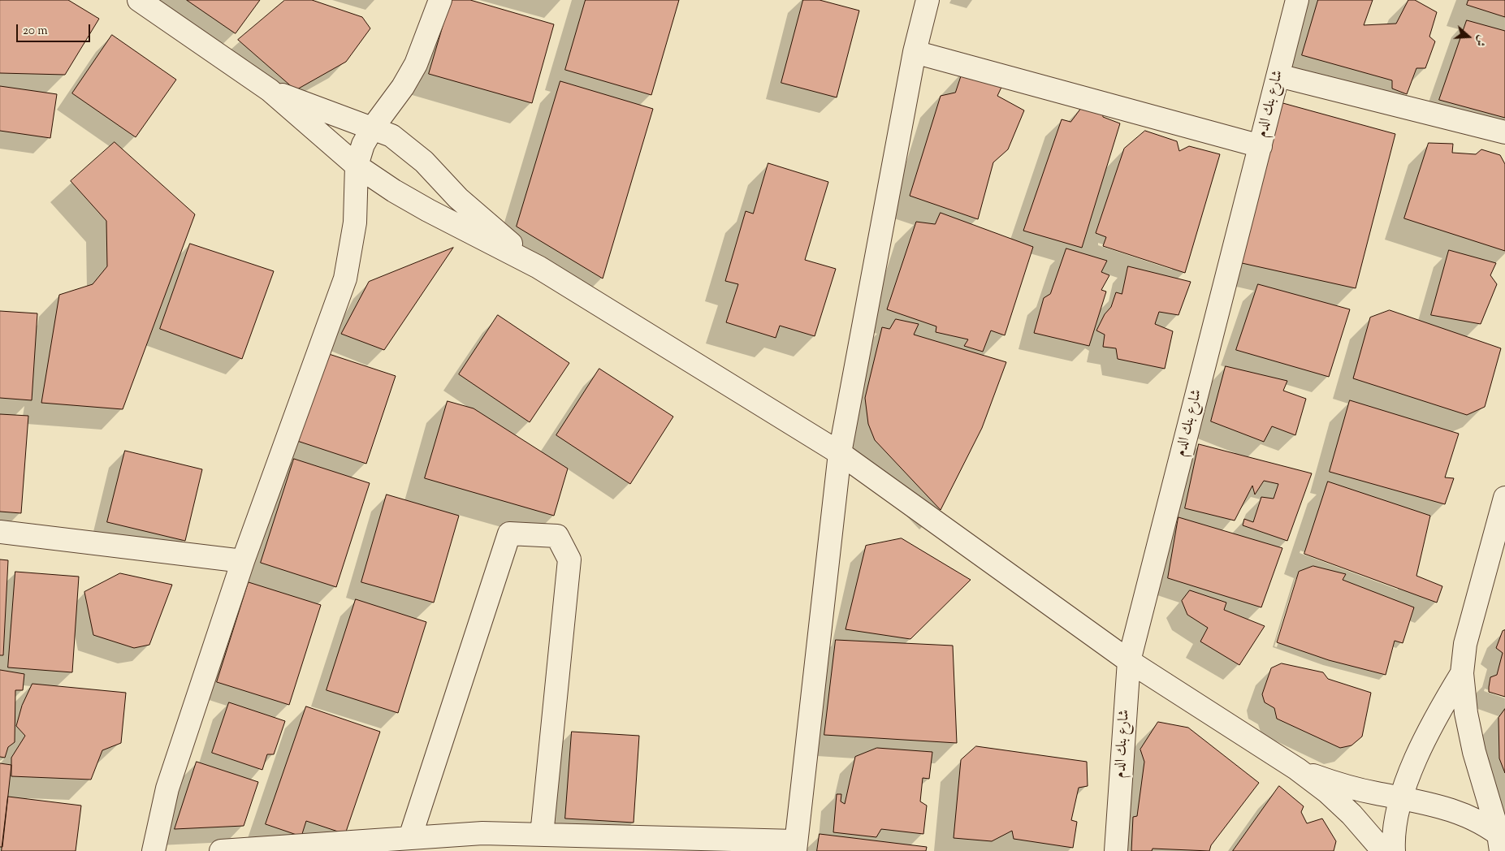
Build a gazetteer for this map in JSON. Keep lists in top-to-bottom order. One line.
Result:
{"streets":{"street":["شارع بنك الدم"]},"scale_bar":"20 m","north":"right"}
